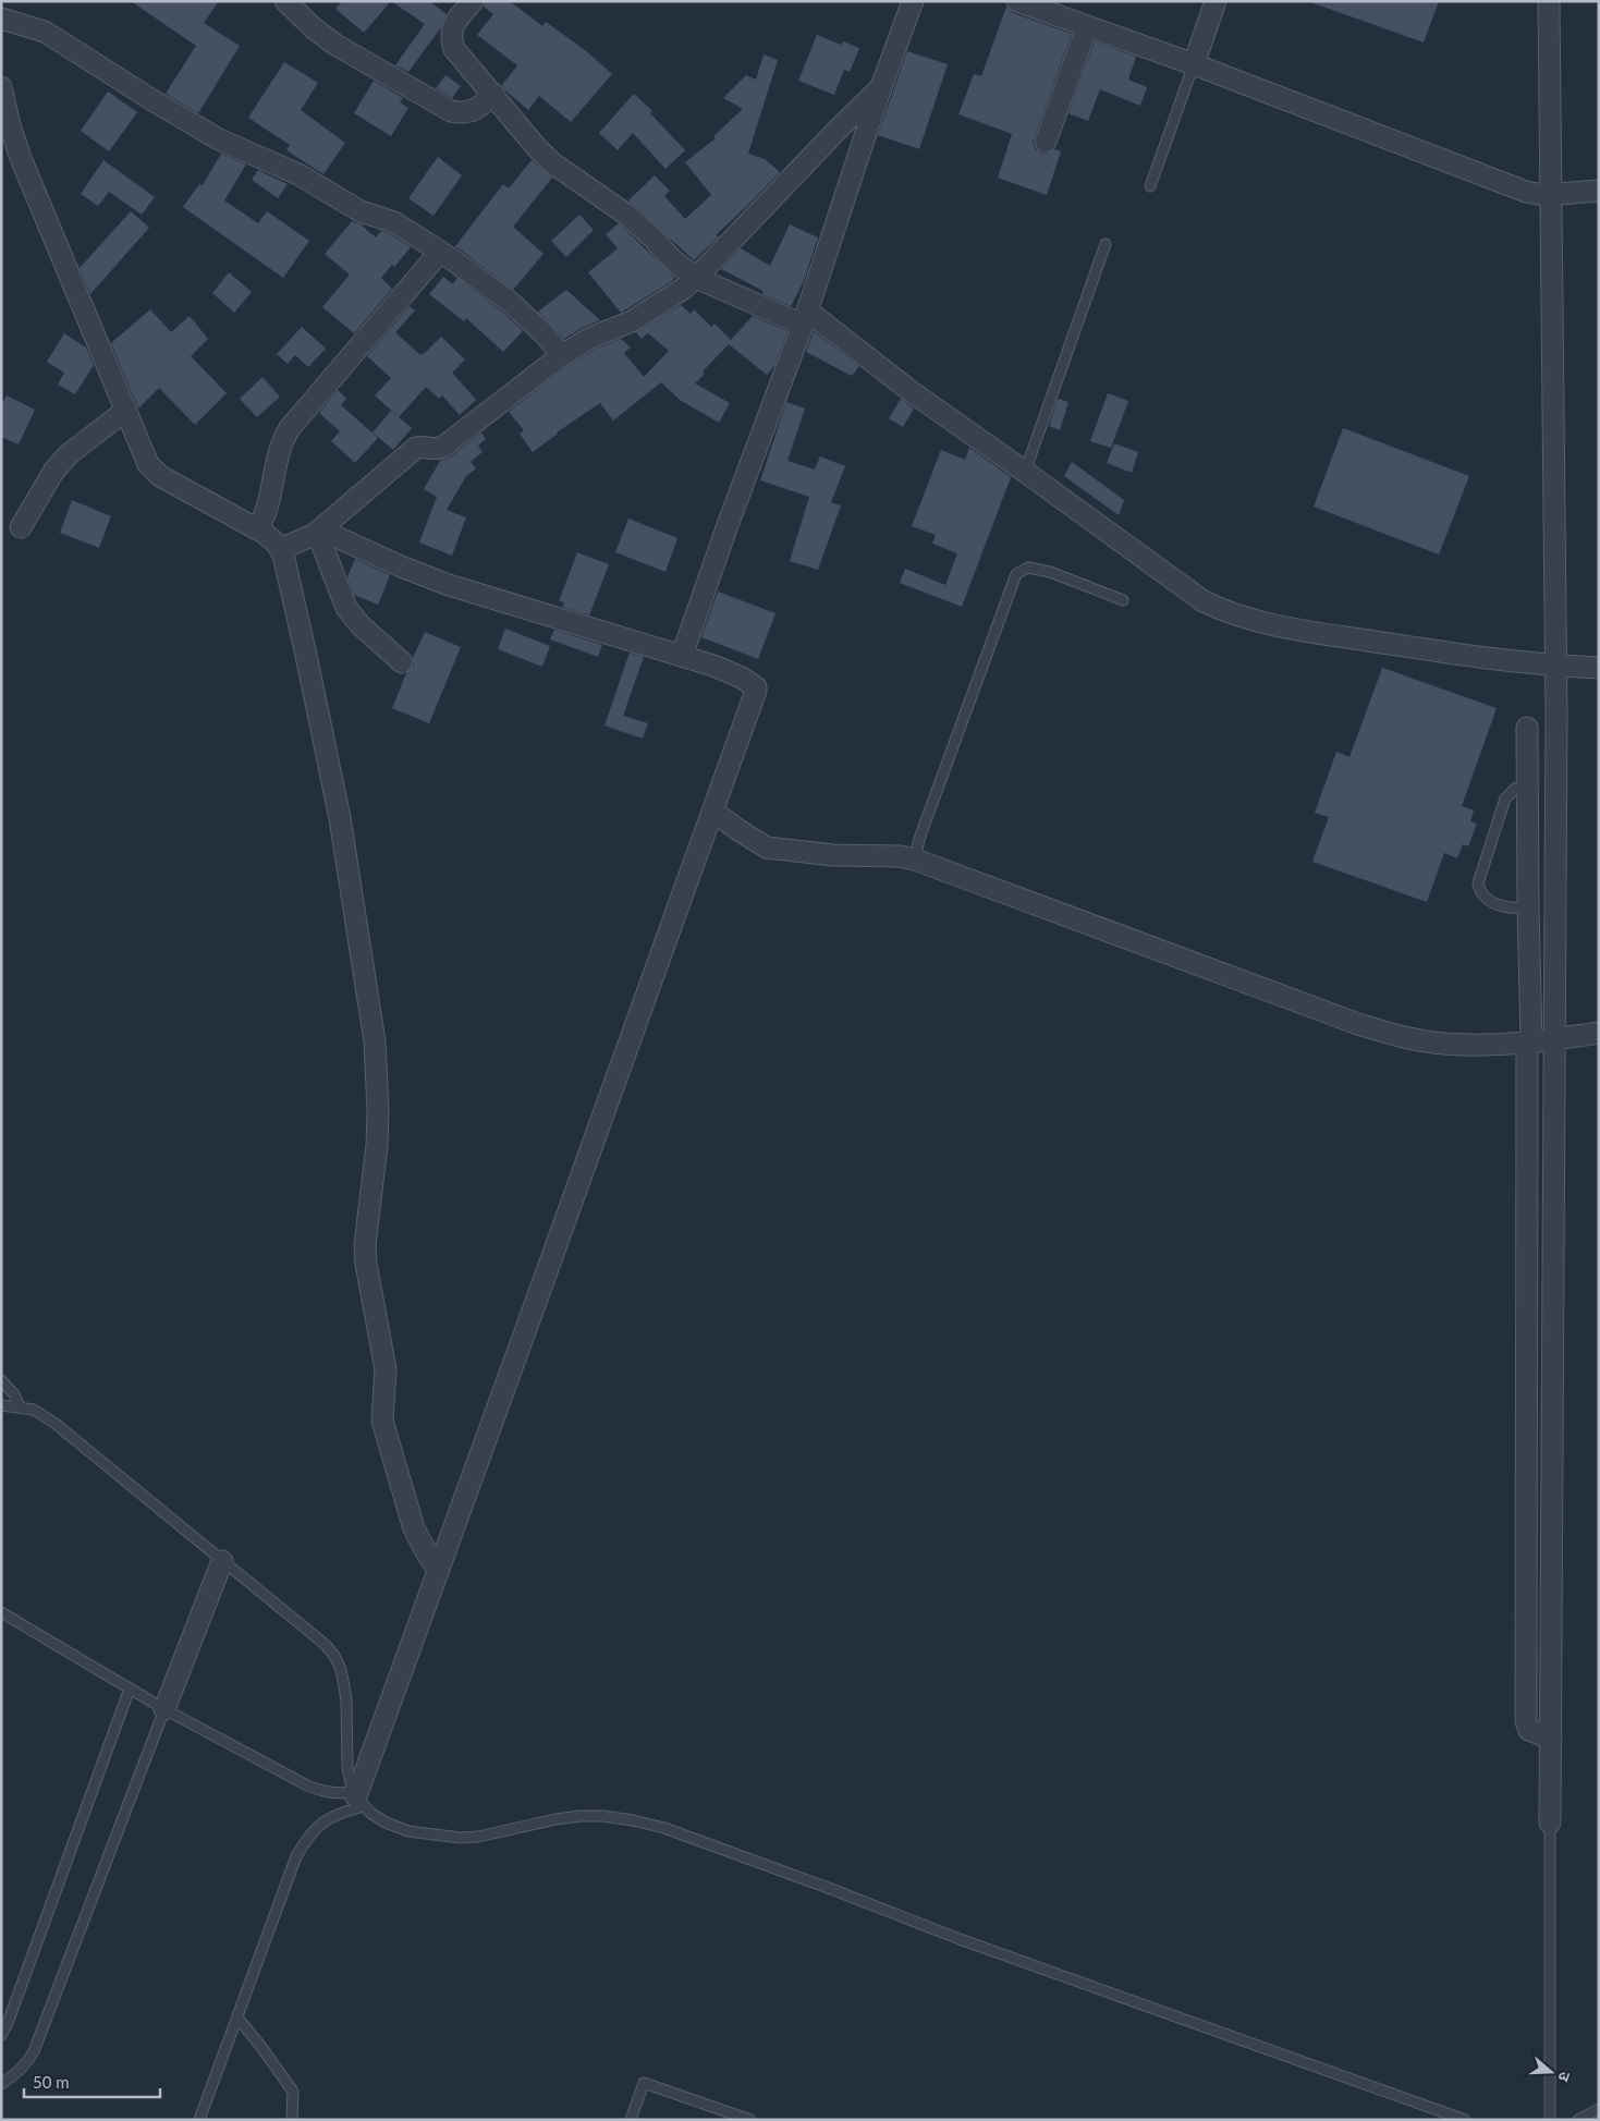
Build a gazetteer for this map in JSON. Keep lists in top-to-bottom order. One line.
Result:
{"scale_bar":"50 m","north":"right"}
